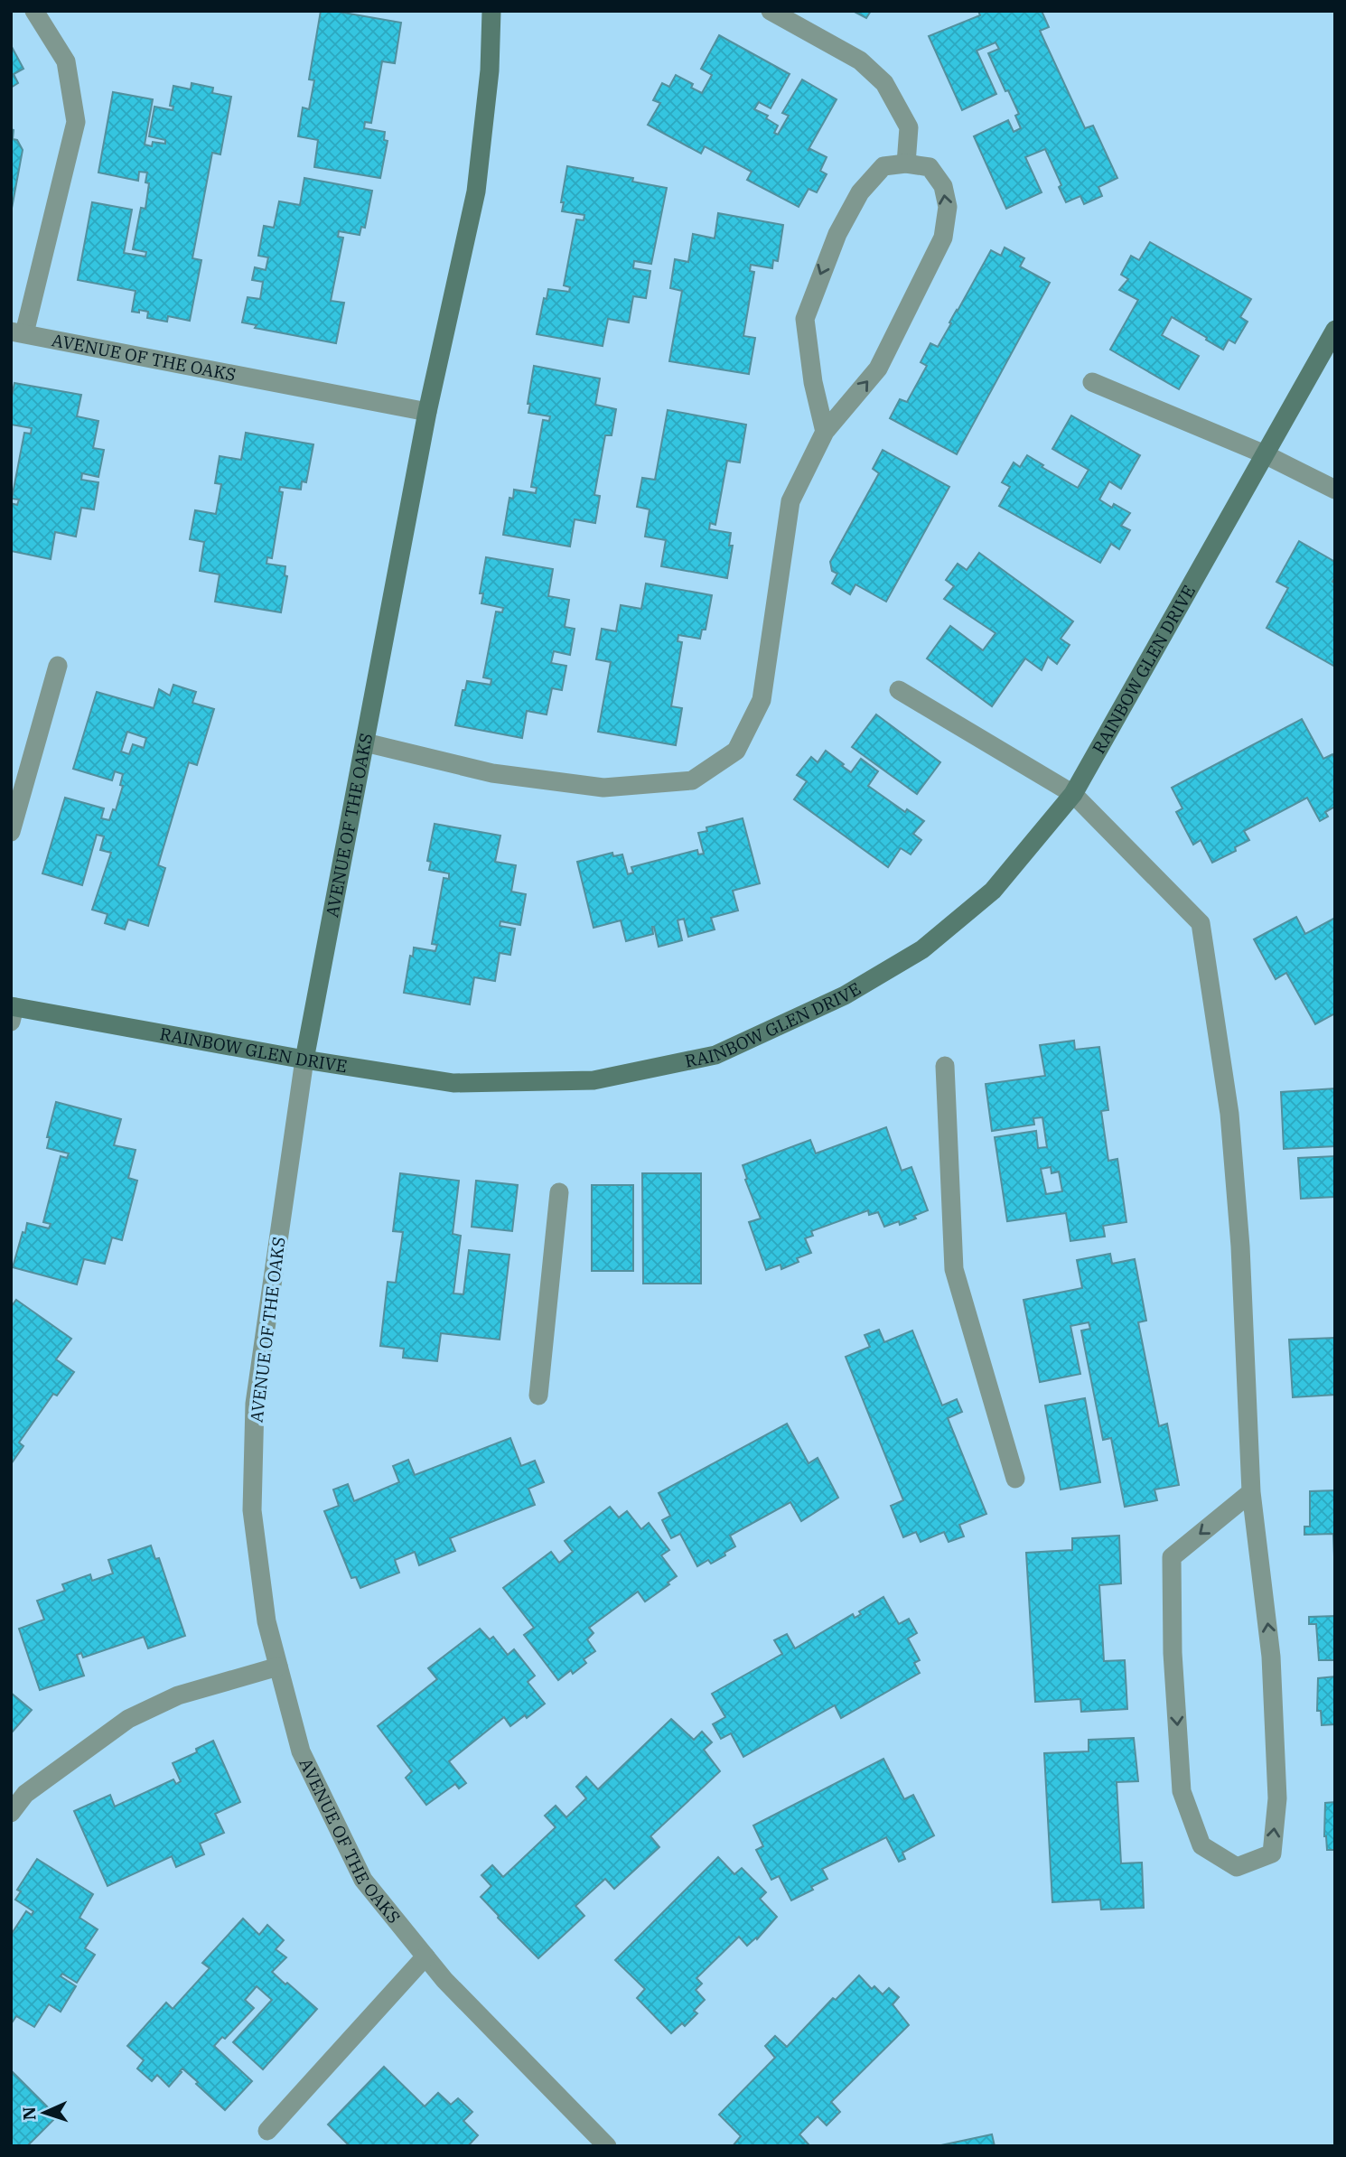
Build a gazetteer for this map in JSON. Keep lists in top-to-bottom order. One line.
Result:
{"streets":{"street":["AVENUE OF THE OAKS","RAINBOW GLEN DRIVE"]},"crossings":[["AVENUE OF THE OAKS","RAINBOW GLEN DRIVE"]],"north":"left"}
